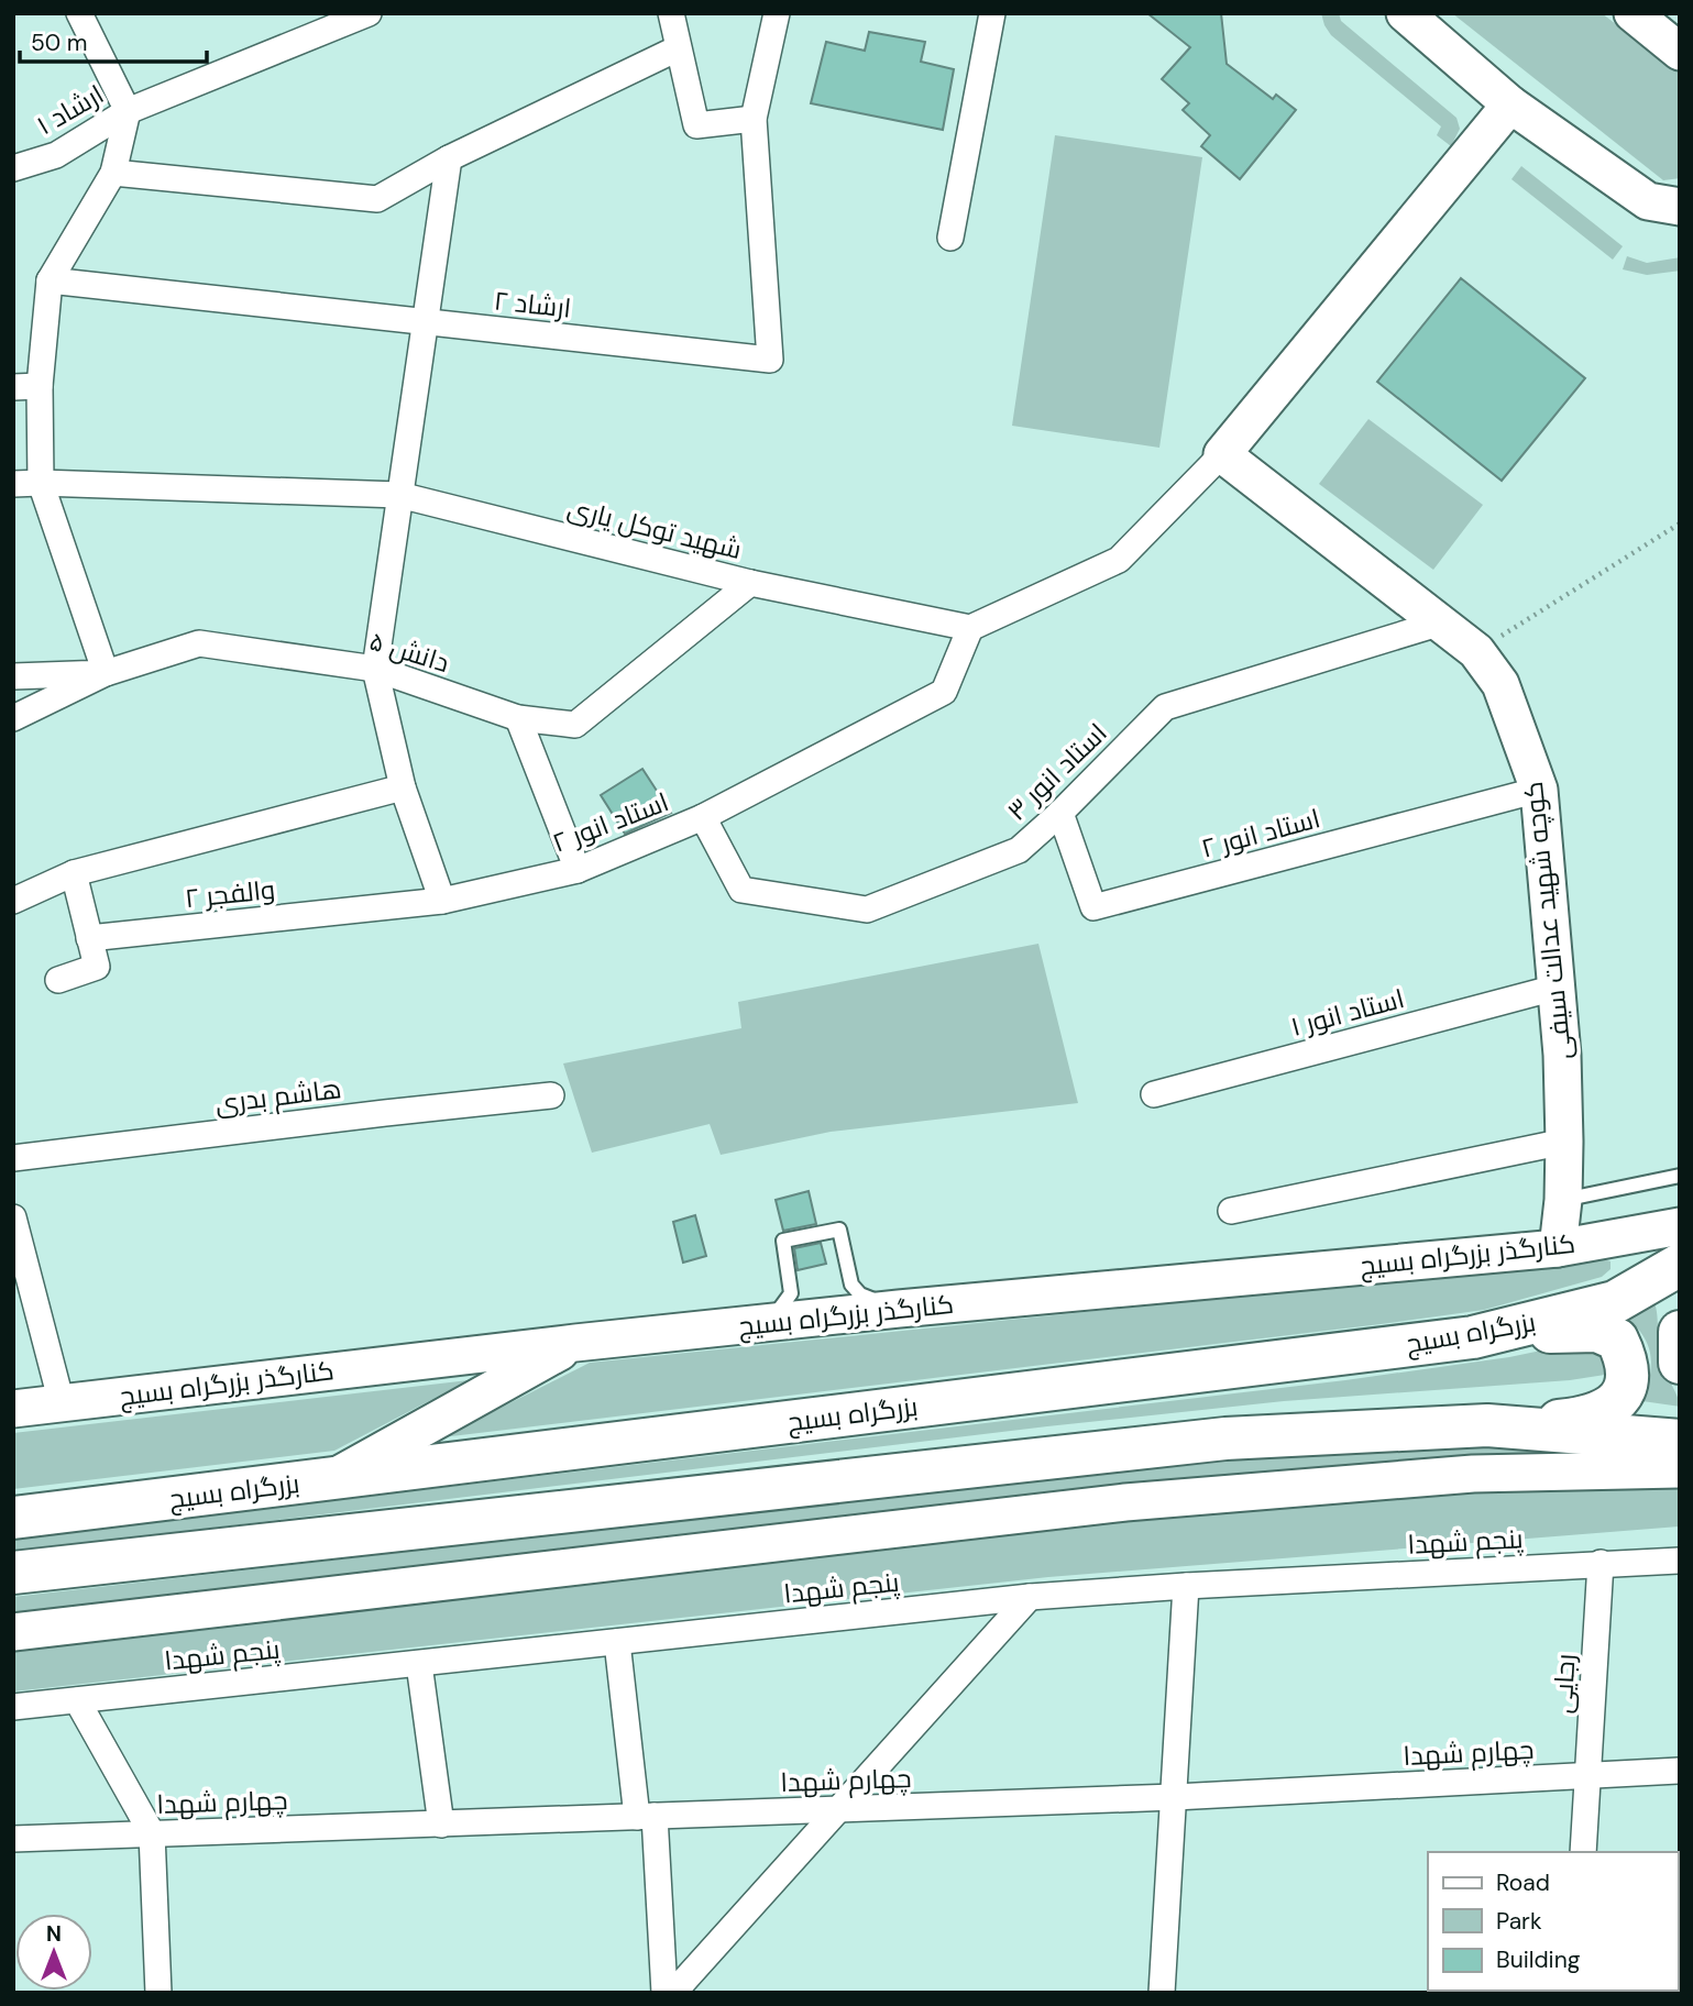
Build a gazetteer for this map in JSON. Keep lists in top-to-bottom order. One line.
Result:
{"streets":{"highway":["بزرگراه بسیج"],"street":["ارشاد ۱","ارشاد ۲","شهید توکل یاری","دانش ۵","استاد انور ۳","استاد انور ۲","والفجر ۲","کوچه شهید عدالت سیفی","استاد انور ۱","هاشم بدری","کنارگذر بزرگراه بسیج","پنجم شهدا","رجایی","چهارم شهدا"]},"crossings":[["شهید توکل یاری","دانش ۵"],["شهید توکل یاری","استاد انور ۲"],["استاد انور ۳","استاد انور ۲"],["استاد انور ۳","کوچه شهید عدالت سیفی"],["استاد انور ۲","والفجر ۲"],["استاد انور ۲","کوچه شهید عدالت سیفی"],["کوچه شهید عدالت سیفی","استاد انور ۱"],["کوچه شهید عدالت سیفی","کنارگذر بزرگراه بسیج"],["پنجم شهدا","رجایی"],["رجایی","چهارم شهدا"]],"legend":["Road","Park","Building"],"scale_bar":"50 m","north":"top"}
